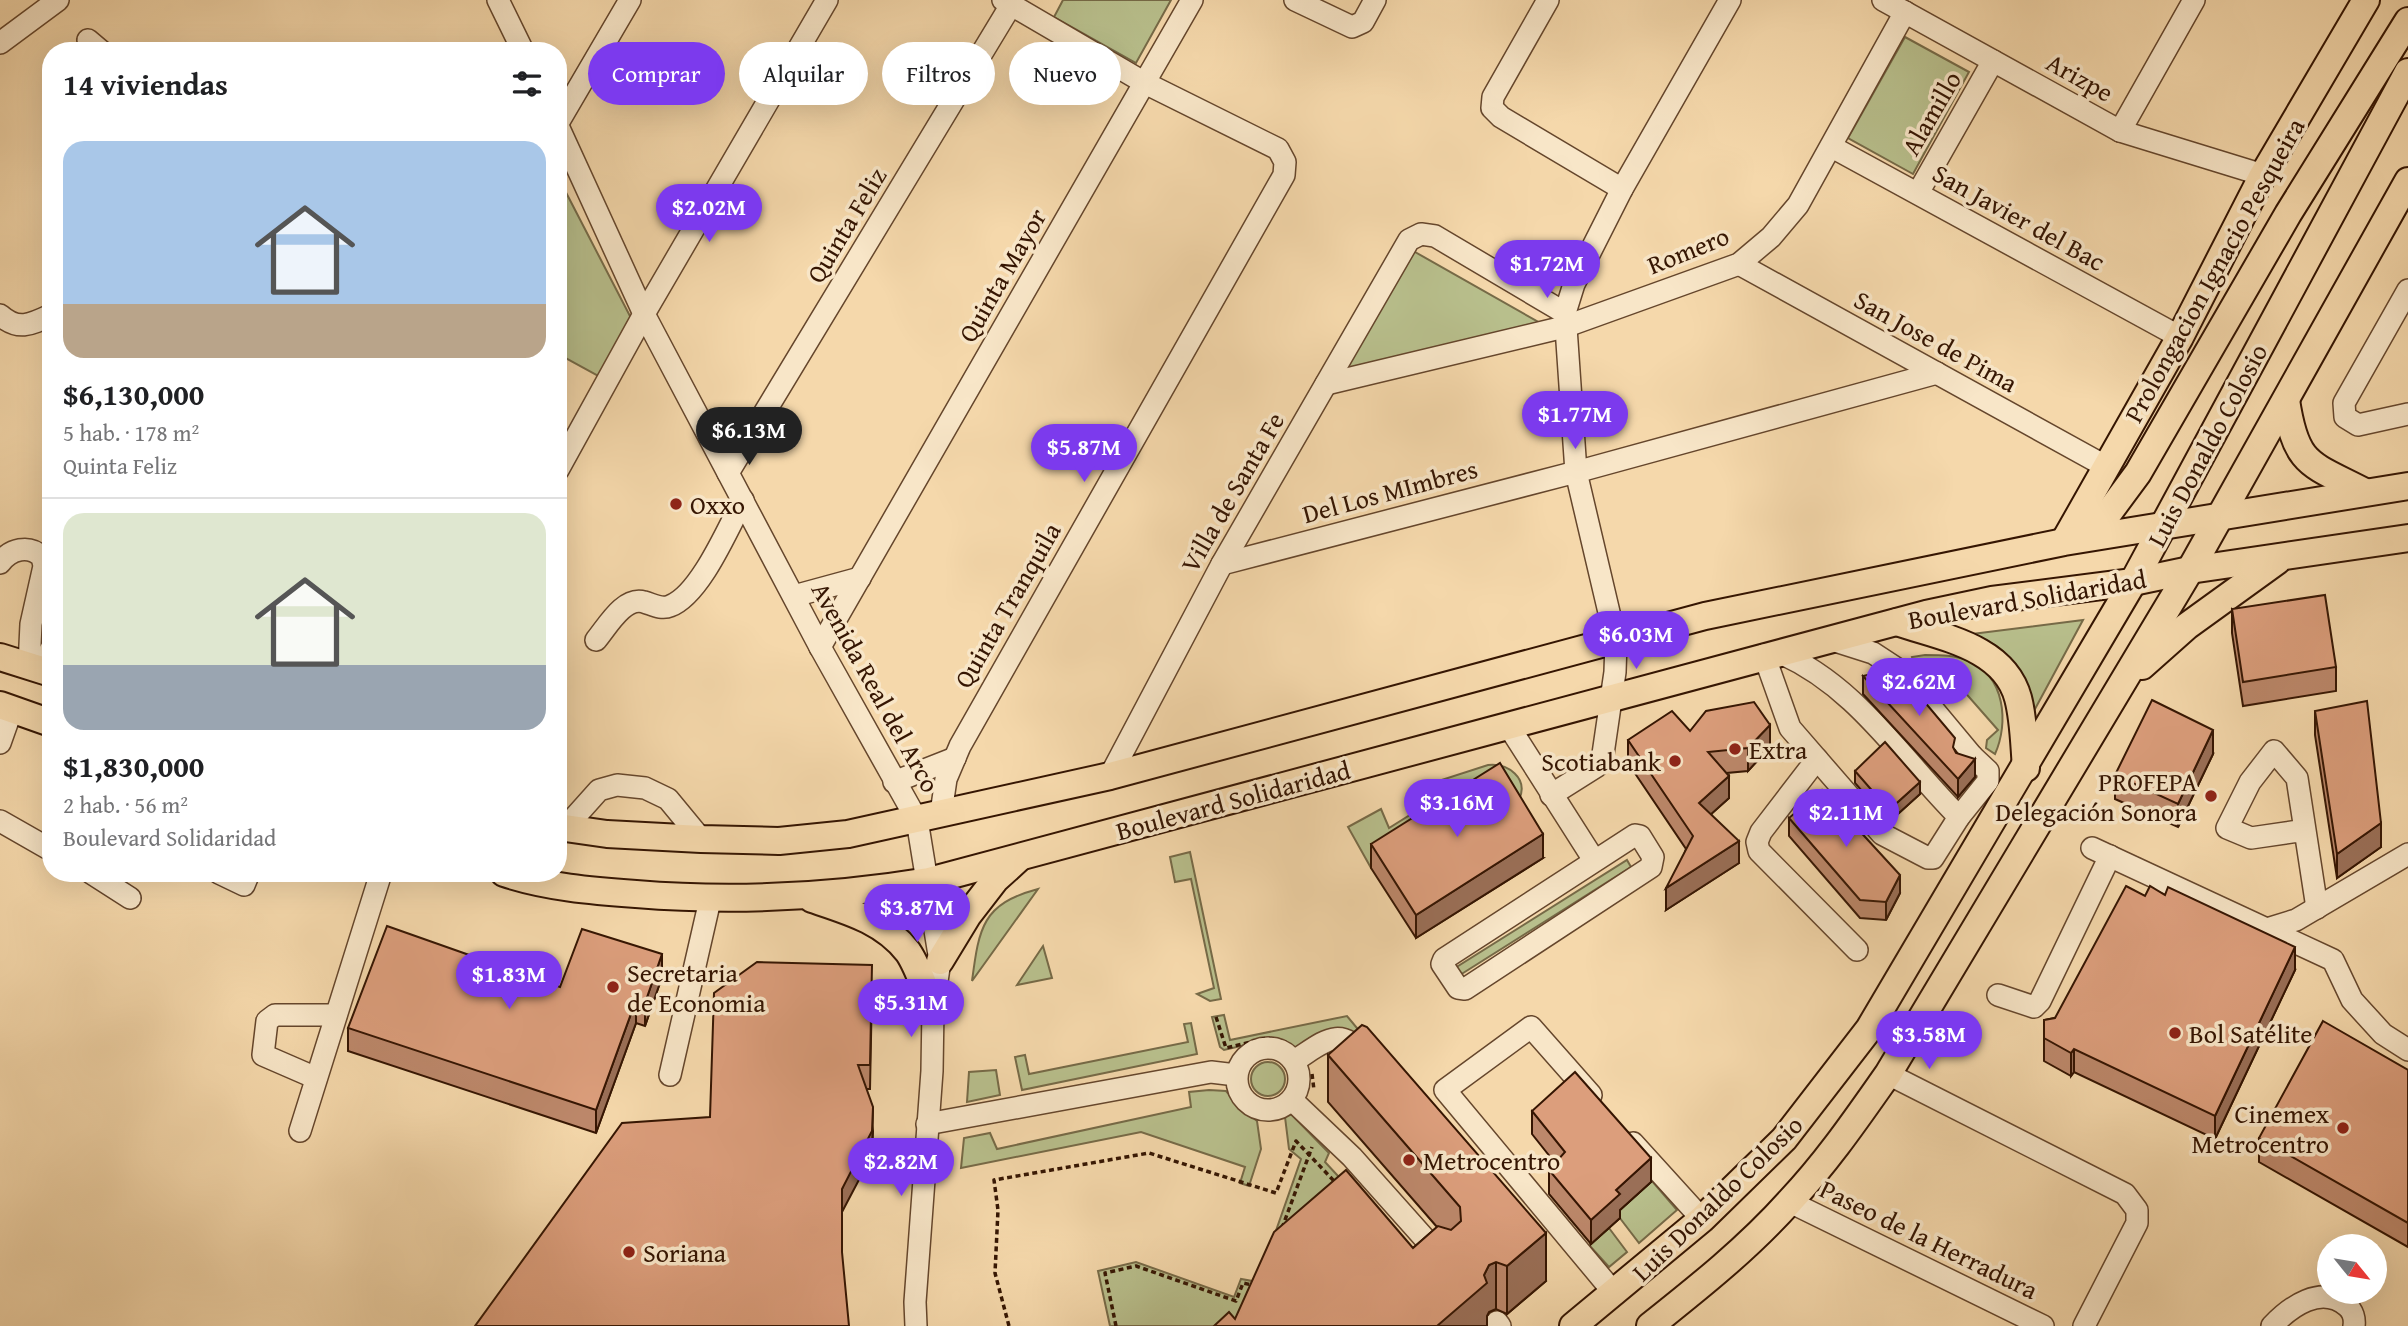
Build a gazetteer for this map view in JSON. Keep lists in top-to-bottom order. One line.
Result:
{"streets":{"main road":["Prolongacion Ignacio Pesqueira","Luis Donaldo Colosio","Boulevard Solidaridad"],"street":["Arizpe","Alamillo","San Javier del Bac","Quinta Feliz","Romero","Quinta Mayor","San Jose de Pima","Del Los MImbres","Villa de Santa Fe","Quinta Tranquila","Avenida Real del Arco","Paseo de la Herradura"]},"crossings":[["Arizpe","Alamillo"],["Arizpe","Romero"],["Arizpe","Prolongacion Ignacio Pesqueira"],["Alamillo","San Javier del Bac"],["San Javier del Bac","Romero"],["San Javier del Bac","Prolongacion Ignacio Pesqueira"],["Quinta Feliz","Avenida Real del Arco"],["Romero","San Jose de Pima"],["Romero","Villa de Santa Fe"],["Prolongacion Ignacio Pesqueira","San Jose de Pima"],["Prolongacion Ignacio Pesqueira","Boulevard Solidaridad"],["Quinta Mayor","Quinta Tranquila"],["Quinta Mayor","Avenida Real del Arco"],["San Jose de Pima","Del Los MImbres"],["Luis Donaldo Colosio","Boulevard Solidaridad"],["Luis Donaldo Colosio","Paseo de la Herradura"],["Del Los MImbres","Villa de Santa Fe"],["Villa de Santa Fe","Boulevard Solidaridad"],["Boulevard Solidaridad","Quinta Tranquila"],["Boulevard Solidaridad","Avenida Real del Arco"],["Quinta Tranquila","Avenida Real del Arco"]],"places":["Oxxo","Extra","Scotiabank","PROFEPA Delegación Sonora","Secretaria de Economia","Bol Satélite","Cinemex Metrocentro","Metrocentro","Soriana"],"north":"bottom right","page":{"chip":["Comprar","Alquilar","Filtros","Nuevo"],"heading":"14 viviendas","list":[{"name":"$6,130,000","note":"5 hab. · 178 m² · Quinta Feliz"},{"name":"$1,830,000","note":"2 hab. · 56 m² · Boulevard Solidaridad"}],"price":["$2.02M","$1.72M","$1.77M","$6.13M","$5.87M","$6.03M","$2.62M","$3.16M","$2.11M","$3.87M","$1.83M","$5.31M","$3.58M","$2.82M"]}}
